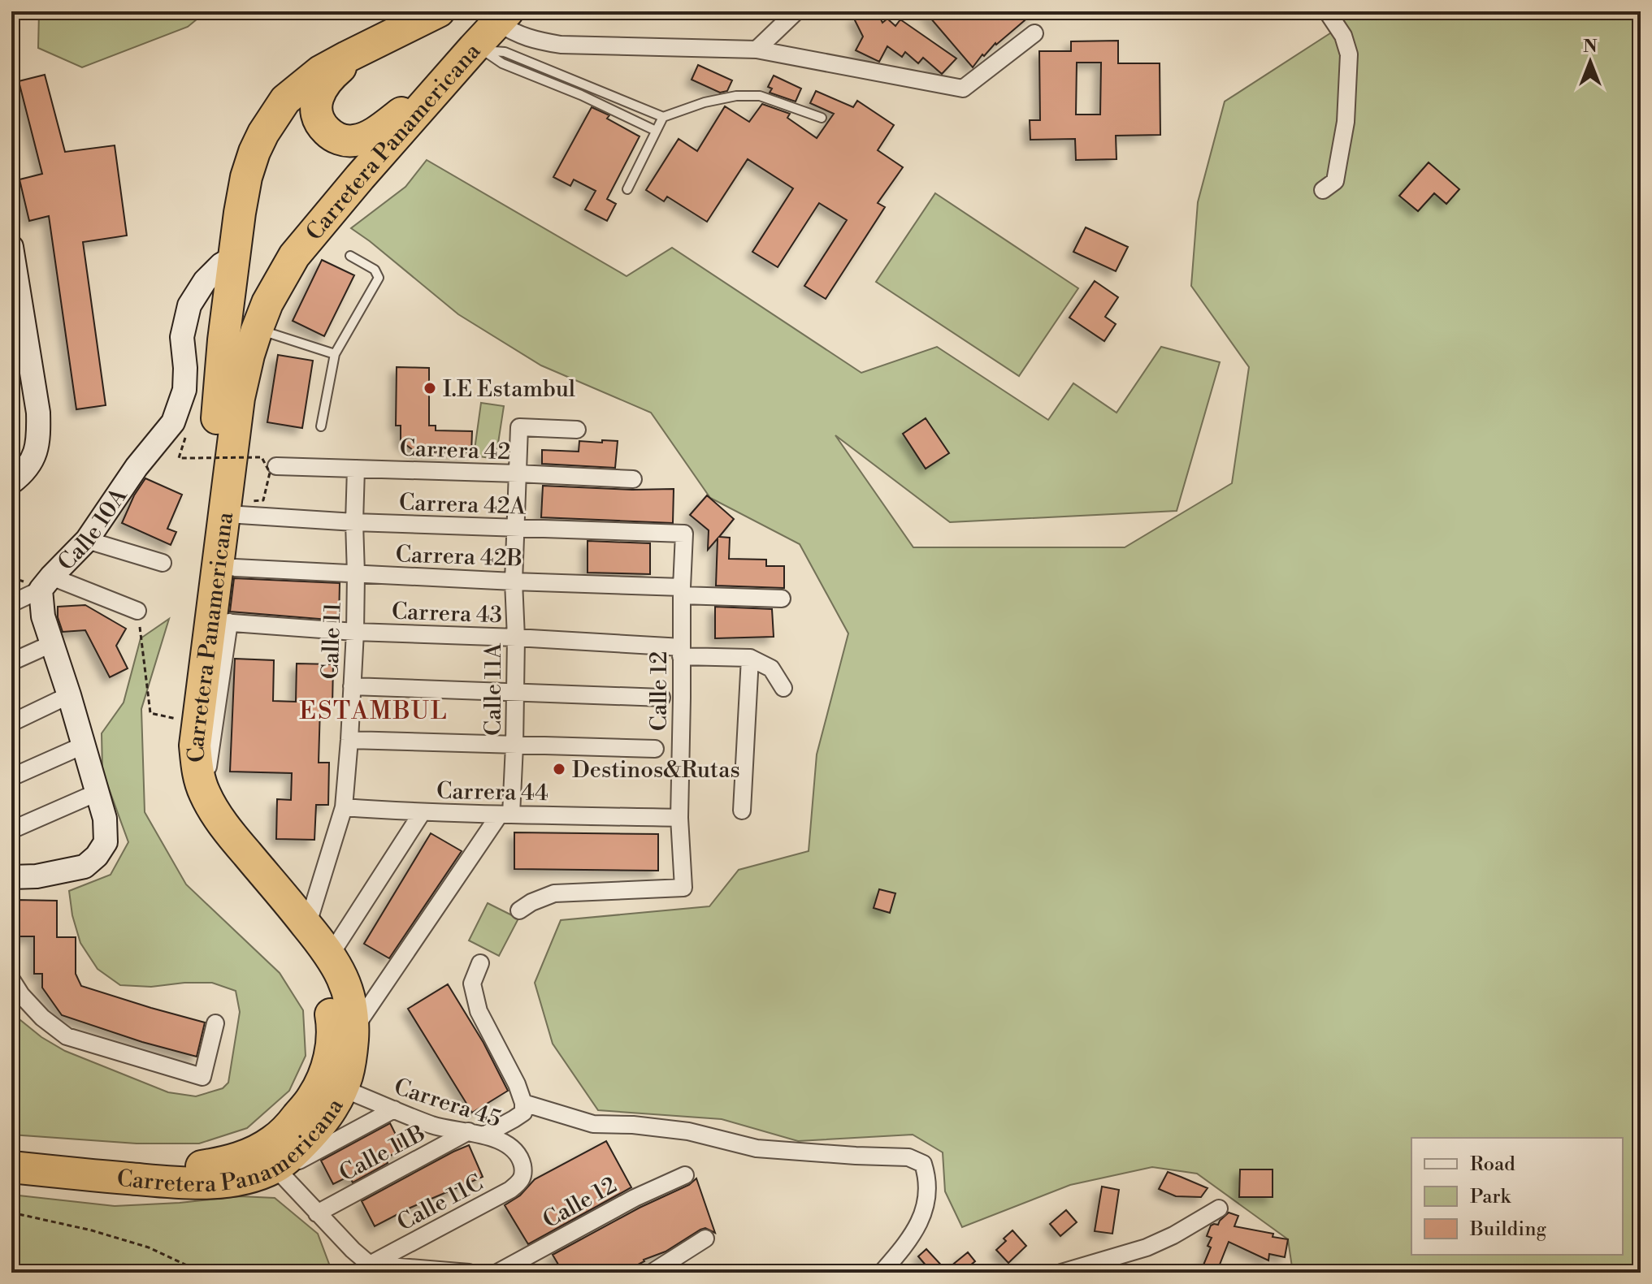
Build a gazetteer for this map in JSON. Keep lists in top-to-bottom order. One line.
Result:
{"streets":{"highway":["Carretera Panamericana"],"street":["Carrera 42","Carrera 42A","Calle 10A","Carrera 42B","Carrera 43","Calle 11","Calle 11A","Calle 12","Carrera 44","Carrera 45","Calle 11B","Calle 11C"]},"crossings":[["Carretera Panamericana","Calle 10A"],["Carretera Panamericana","Carrera 43"],["Carretera Panamericana","Calle 11"],["Carretera Panamericana","Carrera 45"],["Carrera 42","Calle 11"],["Carrera 42","Calle 11A"],["Carrera 42A","Calle 11"],["Carrera 42A","Calle 11A"],["Carrera 42A","Calle 12"],["Carrera 42B","Calle 11"],["Carrera 42B","Calle 11A"],["Carrera 42B","Calle 12"],["Carrera 43","Calle 11"],["Carrera 43","Calle 11A"],["Carrera 43","Calle 12"],["Calle 11","Carrera 44"],["Calle 11A","Carrera 44"],["Calle 12","Carrera 44"],["Carrera 45","Calle 11B"],["Carrera 45","Calle 11C"]],"districts":["ESTAMBUL"],"places":["I.E Estambul","Destinos&Rutas"],"legend":["Road","Park","Building"],"north":"top"}
